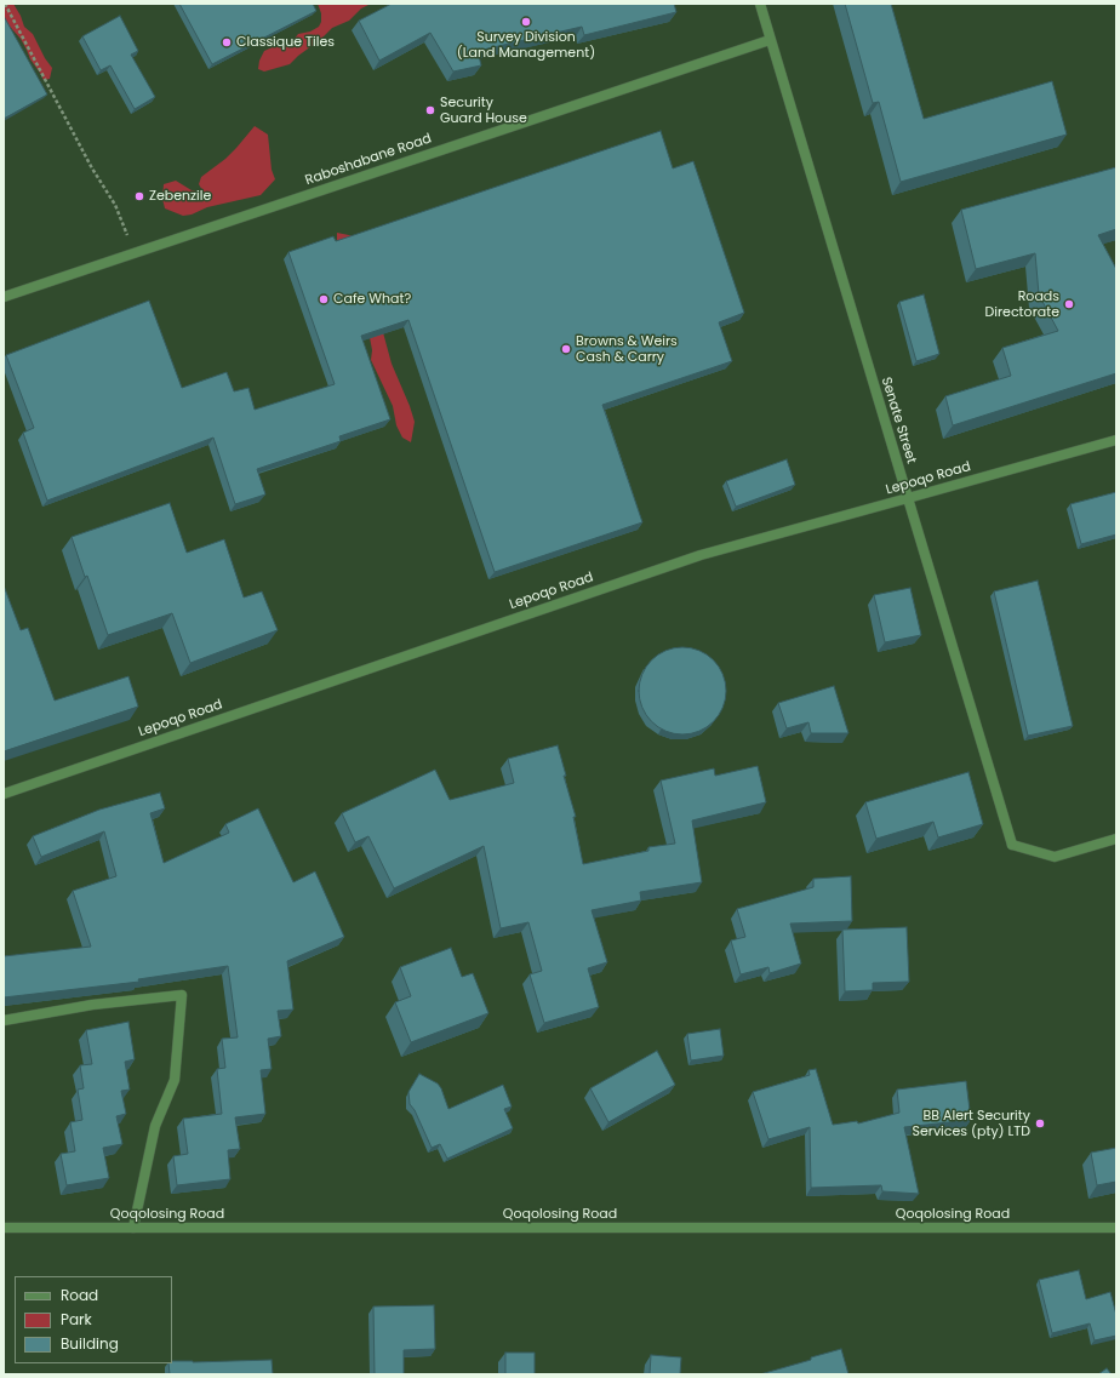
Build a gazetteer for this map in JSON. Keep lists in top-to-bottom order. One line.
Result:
{"streets":{"street":["Raboshabane Road","Senate Street","Lepoqo Road","Qoqolosing Road"]},"crossings":[["Raboshabane Road","Senate Street"],["Senate Street","Lepoqo Road"]],"places":["Survey Division (Land Management)","Classique Tiles","Security Guard House","Zebenzile","Cafe What?","Roads Directorate","Browns & Weirs Cash & Carry","BB Alert Security Services (pty) LTD"],"legend":["Road","Park","Building"]}
